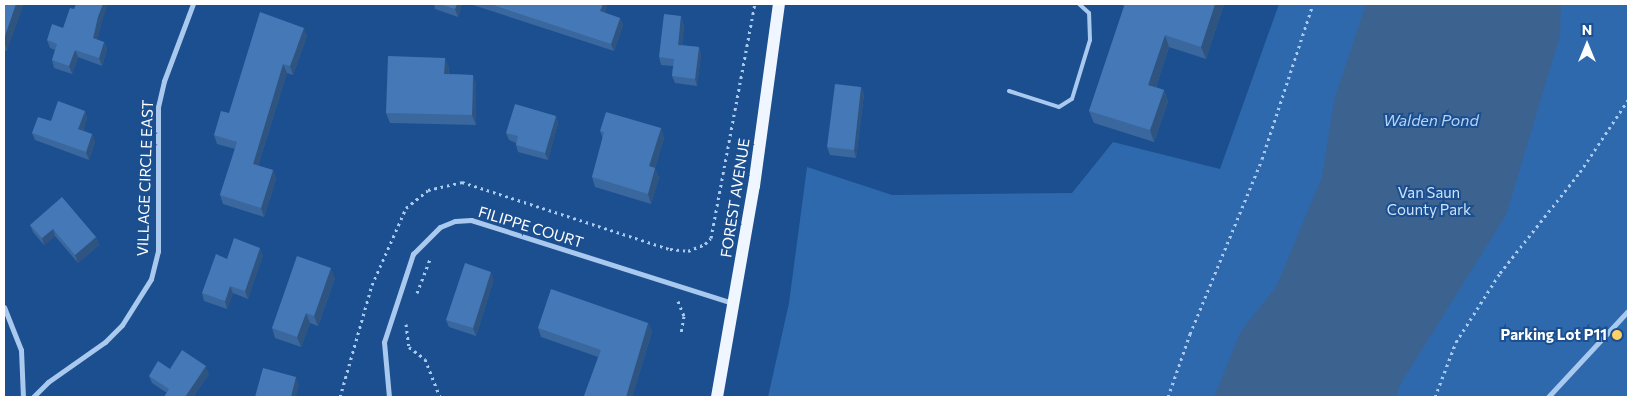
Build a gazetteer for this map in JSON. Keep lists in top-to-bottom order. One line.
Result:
{"streets":{"main road":["FOREST AVENUE"],"street":["VILLAGE CIRCLE EAST","FILIPPE COURT"]},"crossings":[["FOREST AVENUE","FILIPPE COURT"]],"water":["Walden Pond"],"parks":["Van Saun County Park"],"places":["Parking Lot P11"],"north":"top"}
